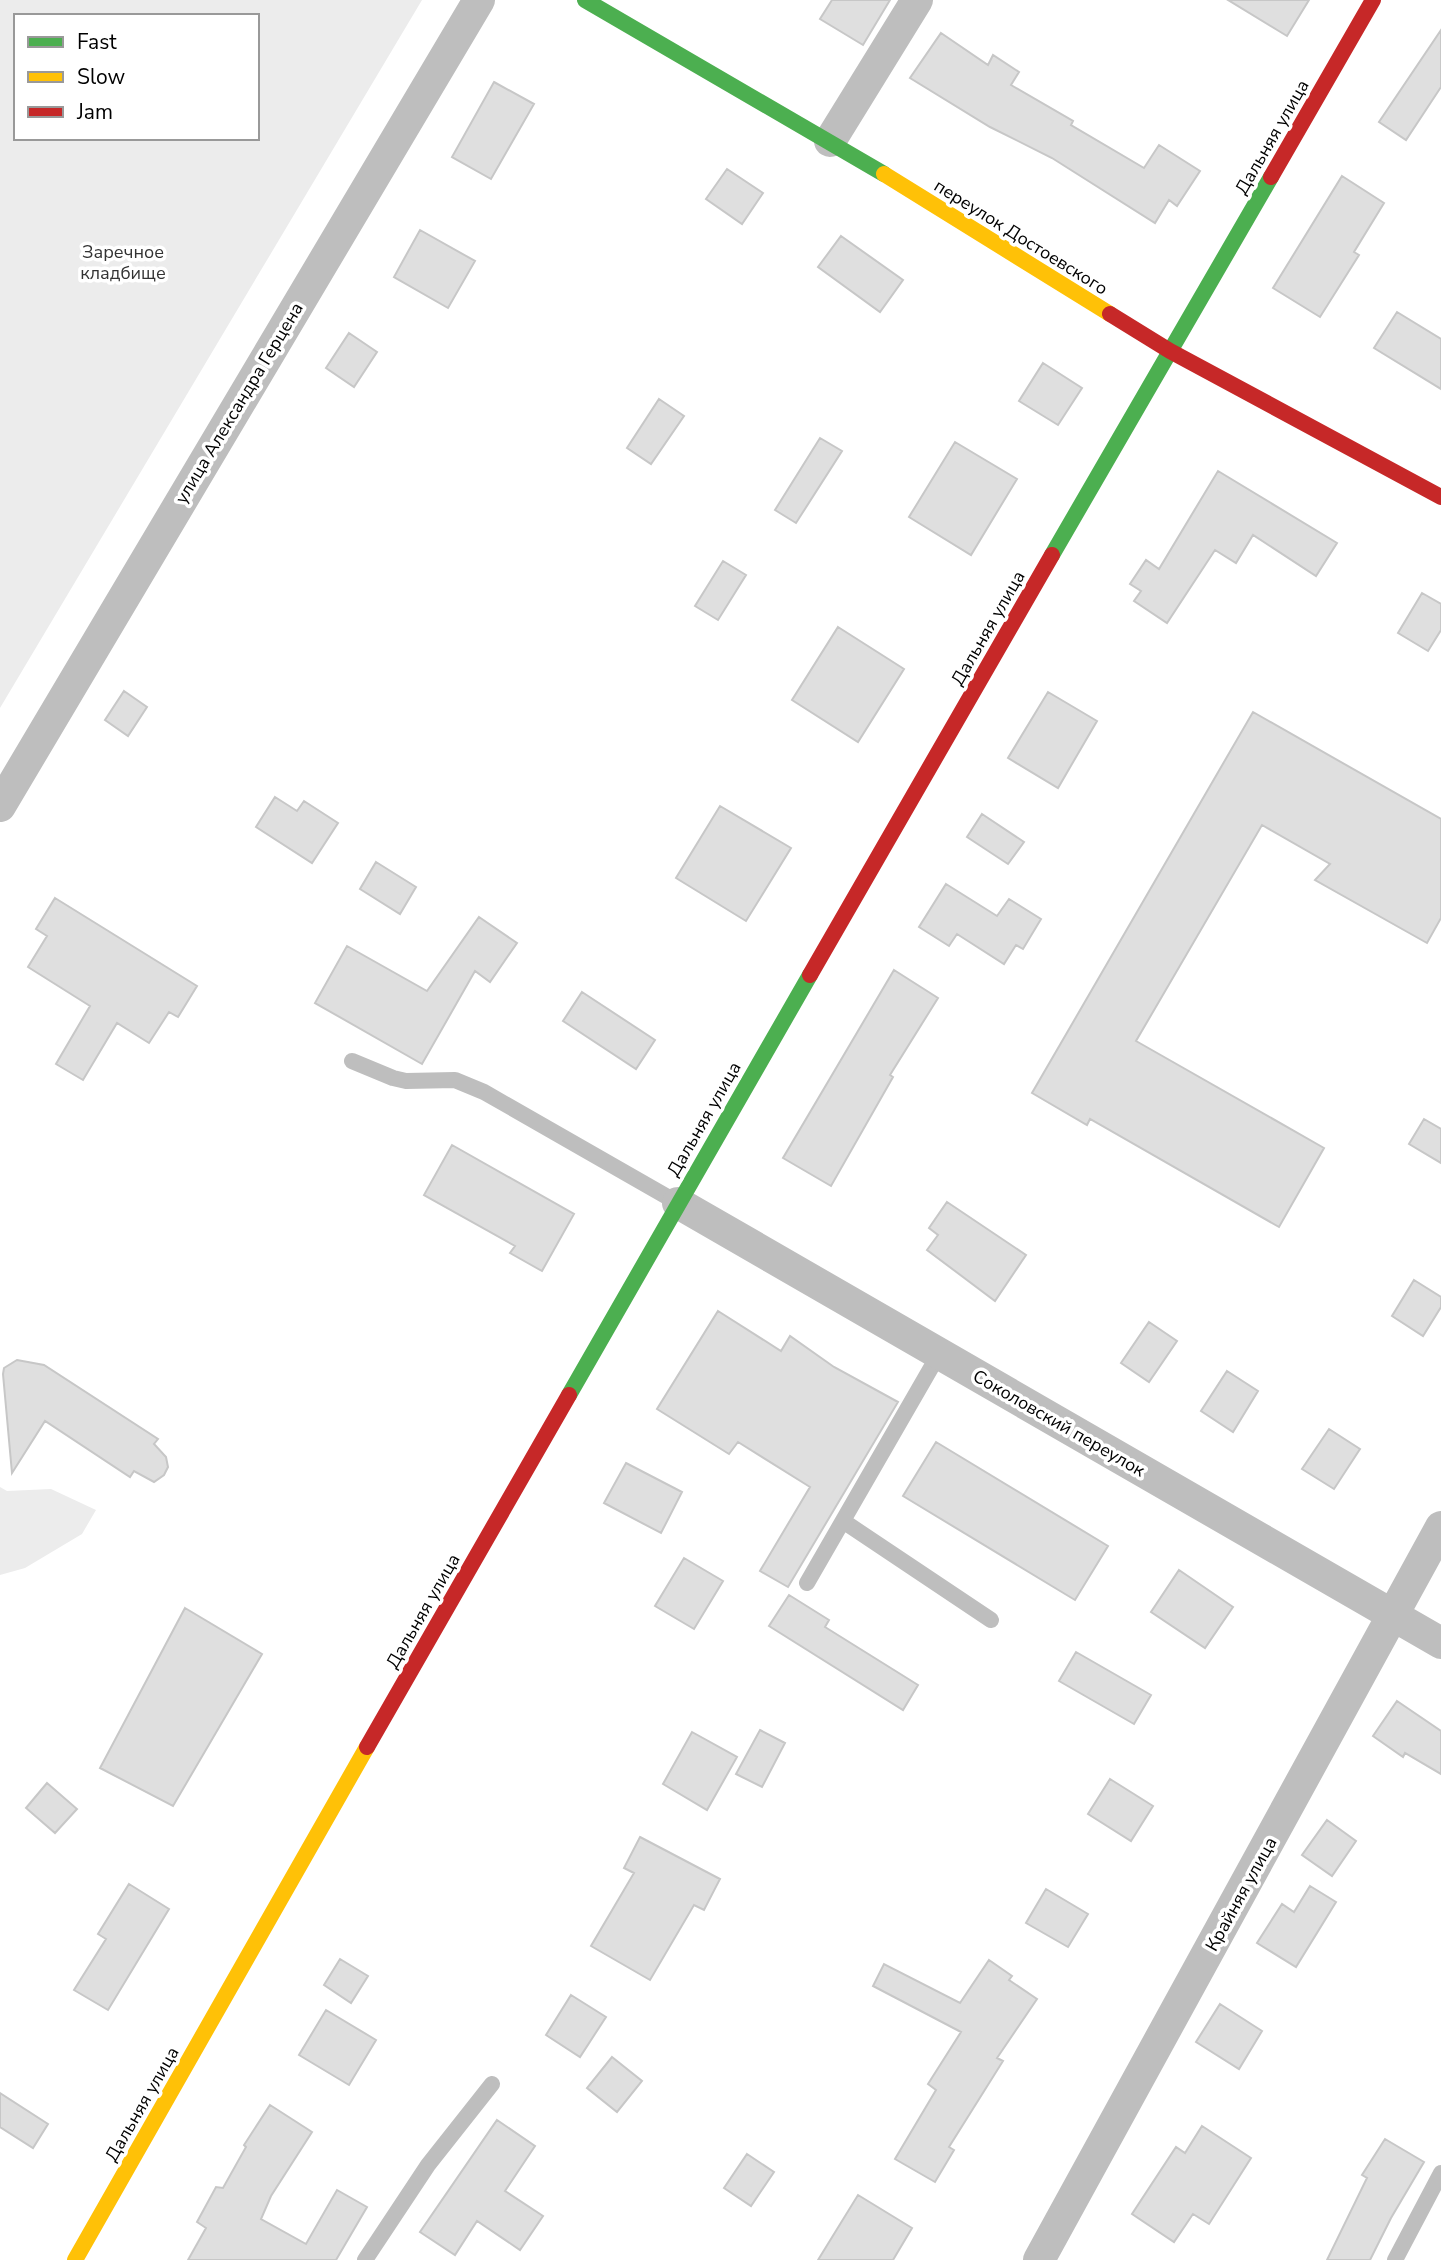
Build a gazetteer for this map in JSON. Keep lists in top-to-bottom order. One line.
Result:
{"streets":{"main road":["Дальняя улица","переулок Достоевского"],"street":["улица Александра Герцена","Соколовский переулок","Крайняя улица"]},"crossings":[["Дальняя улица","переулок Достоевского"],["Дальняя улица","Соколовский переулок"],["Соколовский переулок","Крайняя улица"]],"parks":["Заречное кладбище"],"legend":["Fast","Slow","Jam"]}
